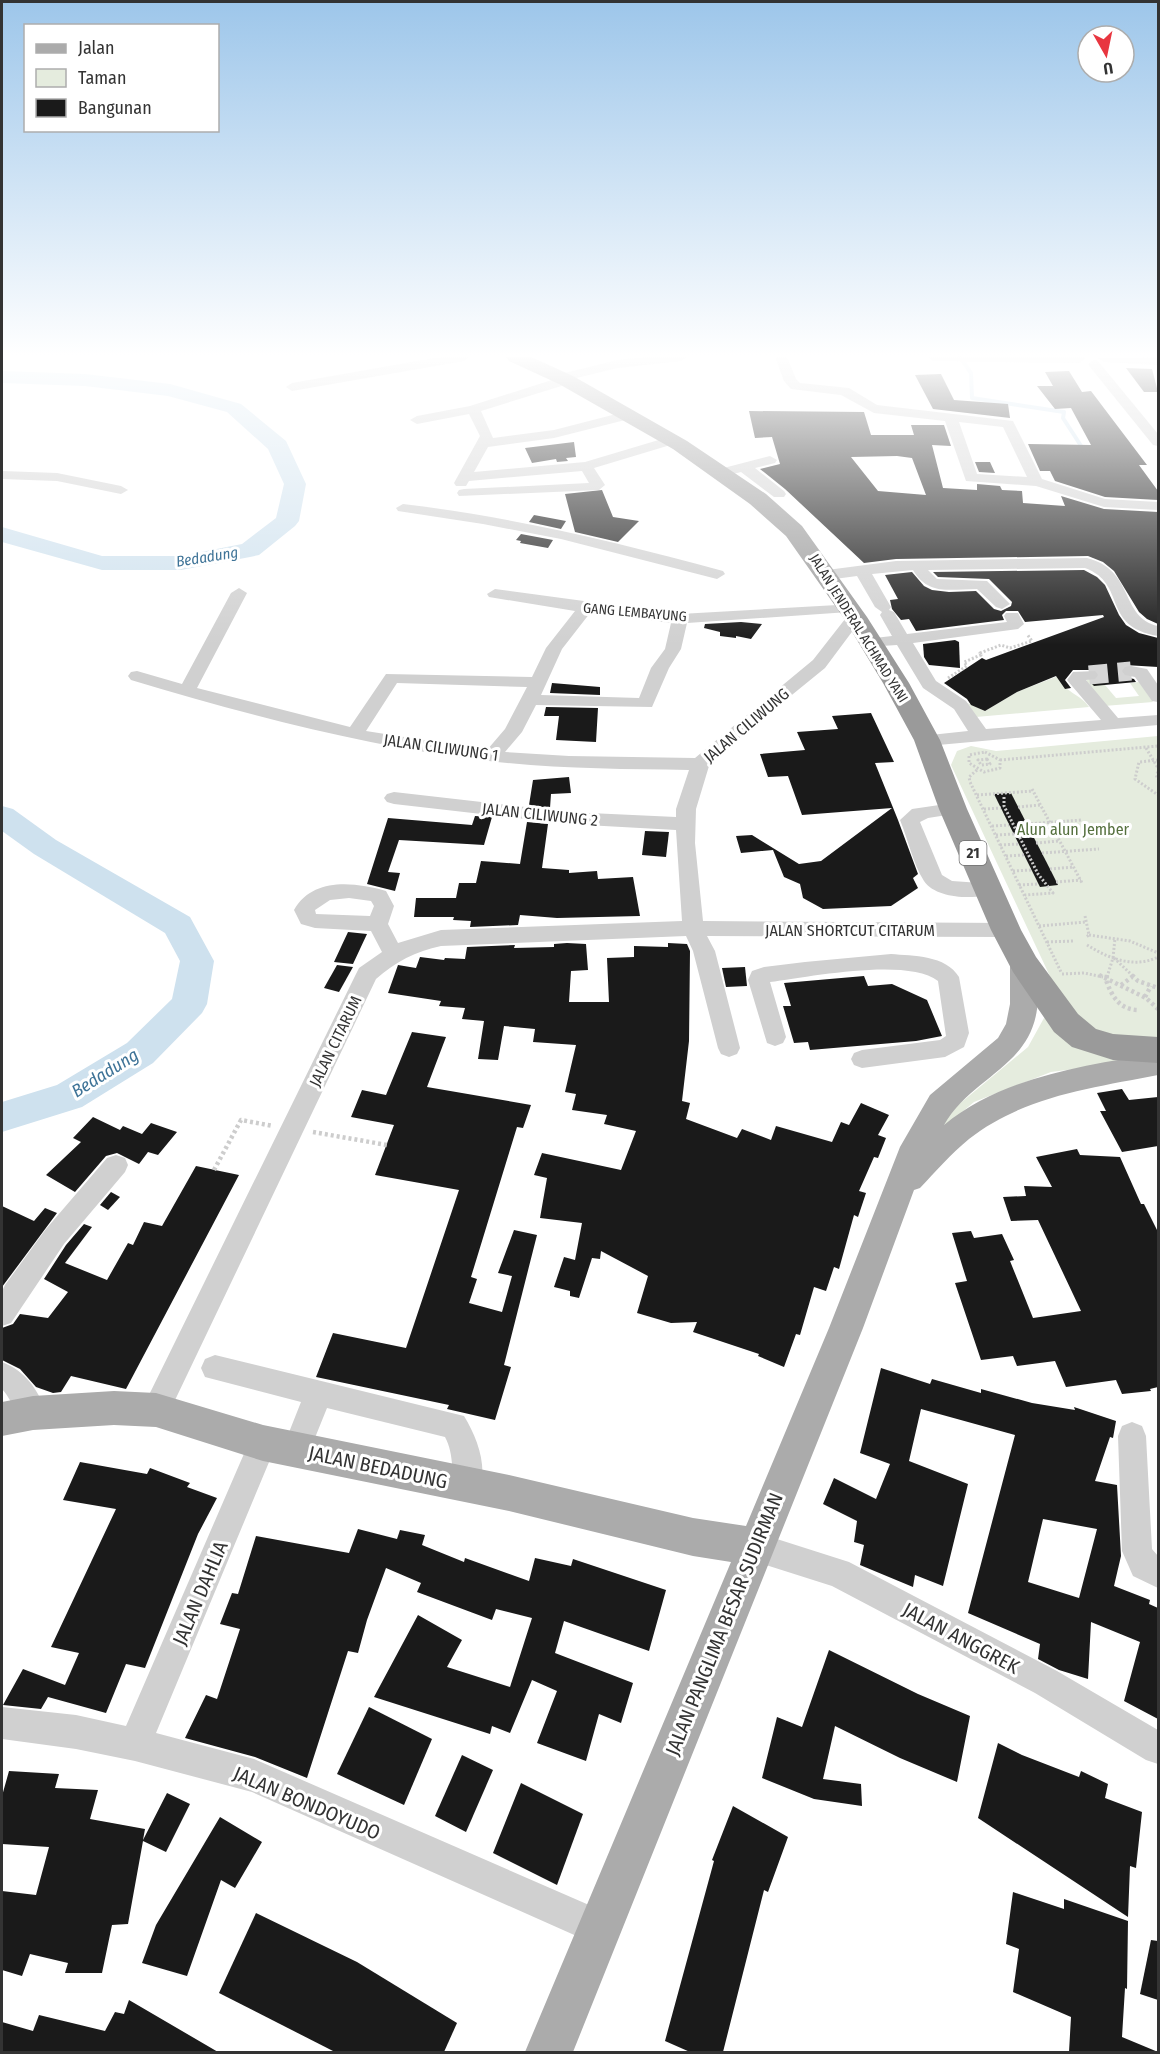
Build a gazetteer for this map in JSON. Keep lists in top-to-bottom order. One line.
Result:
{"streets":{"highway":["JALAN JENDERAL ACHMAD YANI","21"],"main road":["JALAN BEDADUNG","JALAN PANGLIMA BESAR SUDIRMAN"],"street":["GANG LEMBAYUNG","JALAN CILIWUNG","JALAN CILIWUNG 1","JALAN CILIWUNG 2","JALAN SHORTCUT CITARUM","JALAN CITARUM","JALAN DAHLIA","JALAN ANGGREK","JALAN BONDOYUDO"]},"crossings":[["GANG LEMBAYUNG","JALAN JENDERAL ACHMAD YANI"],["GANG LEMBAYUNG","JALAN CILIWUNG"],["JALAN JENDERAL ACHMAD YANI","JALAN CILIWUNG"],["JALAN JENDERAL ACHMAD YANI","21"],["JALAN JENDERAL ACHMAD YANI","JALAN SHORTCUT CITARUM"],["JALAN JENDERAL ACHMAD YANI","JALAN PANGLIMA BESAR SUDIRMAN"],["JALAN CILIWUNG","JALAN CILIWUNG 1"],["JALAN CILIWUNG","JALAN CILIWUNG 2"],["JALAN CILIWUNG","JALAN SHORTCUT CITARUM"],["JALAN CILIWUNG","JALAN CITARUM"],["21","JALAN PANGLIMA BESAR SUDIRMAN"],["JALAN SHORTCUT CITARUM","JALAN CITARUM"],["JALAN CITARUM","JALAN BEDADUNG"],["JALAN BEDADUNG","JALAN DAHLIA"],["JALAN BEDADUNG","JALAN PANGLIMA BESAR SUDIRMAN"],["JALAN BEDADUNG","JALAN ANGGREK"],["JALAN DAHLIA","JALAN BONDOYUDO"],["JALAN PANGLIMA BESAR SUDIRMAN","JALAN ANGGREK"],["JALAN PANGLIMA BESAR SUDIRMAN","JALAN BONDOYUDO"]],"water":["Bedadung"],"parks":["Alun alun Jember"],"legend":["Jalan","Taman","Bangunan"],"north":"bottom"}
